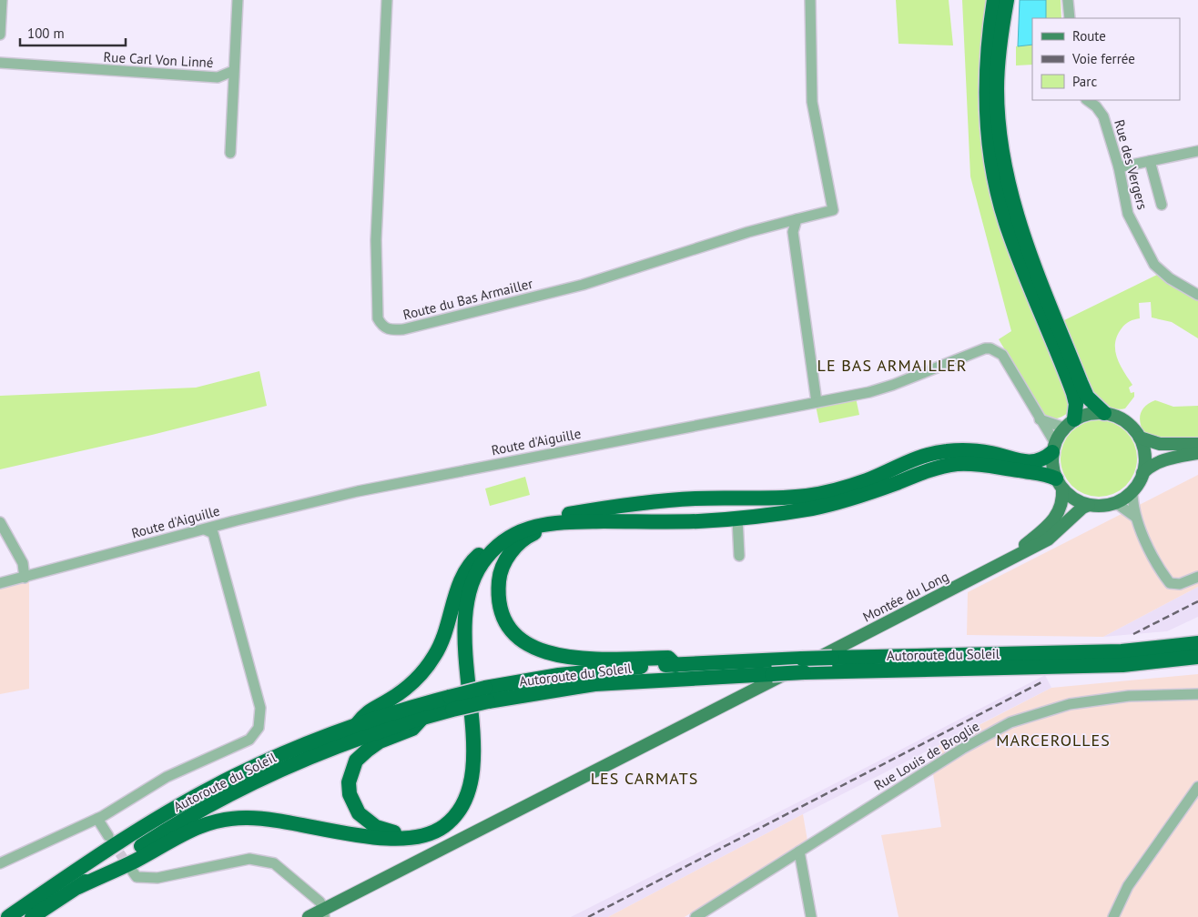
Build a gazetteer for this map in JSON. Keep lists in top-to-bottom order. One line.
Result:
{"streets":{"highway":["Autoroute du Soleil"],"main road":["Montée du Long"],"street":["Rue Carl Von Linné","Rue des Vergers","Route du Bas Armailler","Route d'Aiguille","Rue Louis de Broglie"]},"districts":["LE BAS ARMAILLER","MARCEROLLES","LES CARMATS"],"legend":["Route","Voie ferrée","Parc"],"scale_bar":"100 m"}
